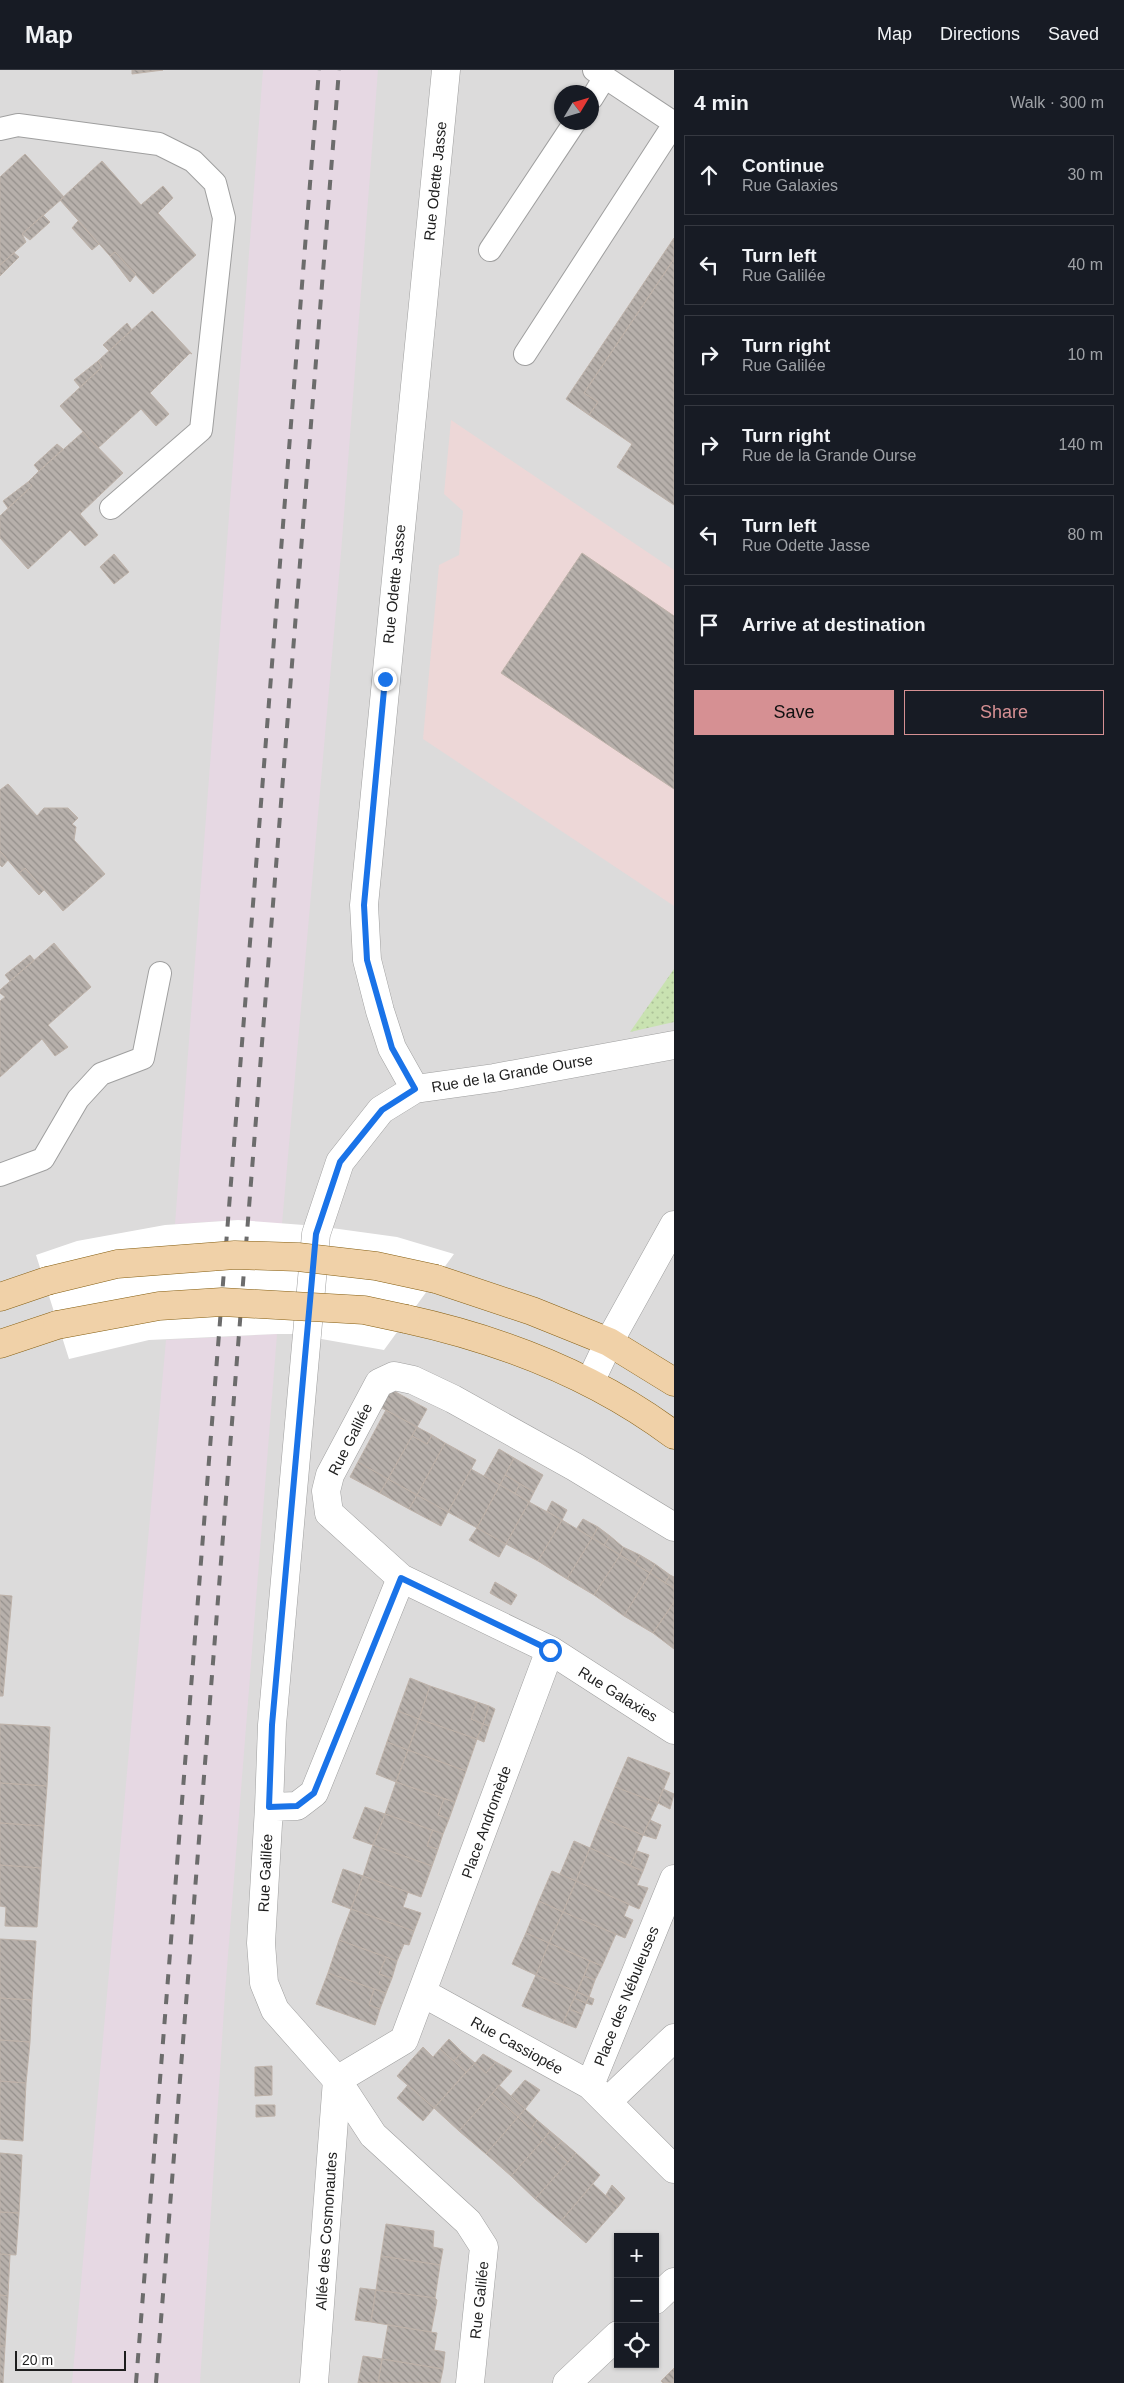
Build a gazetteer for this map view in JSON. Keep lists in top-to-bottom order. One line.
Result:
{"streets":{"street":["Rue Odette Jasse","Rue de la Grande Ourse","Rue Galilée","Rue Galaxies","Place Andromède","Place des Nébuleuses","Rue Cassiopée","Allée des Cosmonautes"]},"crossings":[["Rue Odette Jasse","Rue de la Grande Ourse"],["Rue de la Grande Ourse","Rue Galilée"],["Rue Galilée","Rue Galaxies"],["Rue Galilée","Place Andromède"],["Rue Galilée","Allée des Cosmonautes"],["Rue Galaxies","Place Andromède"],["Place Andromède","Rue Cassiopée"],["Place Andromède","Allée des Cosmonautes"],["Place des Nébuleuses","Rue Cassiopée"]],"scale_bar":"20 m","north":"top right","page":{"header":"Map","nav":["Map","Directions","Saved"],"heading":["4 min","Walk · 300 m"],"list":[["Continue","Rue Galaxies","30 m"],["Turn left","Rue Galilée","40 m"],["Turn right","Rue Galilée","10 m"],["Turn right","Rue de la Grande Ourse","140 m"],["Turn left","Rue Odette Jasse","80 m"],"Arrive at destination"],"buttons":["Save","Share"],"map_buttons":["+","−"],"scale":"20 m"}}
